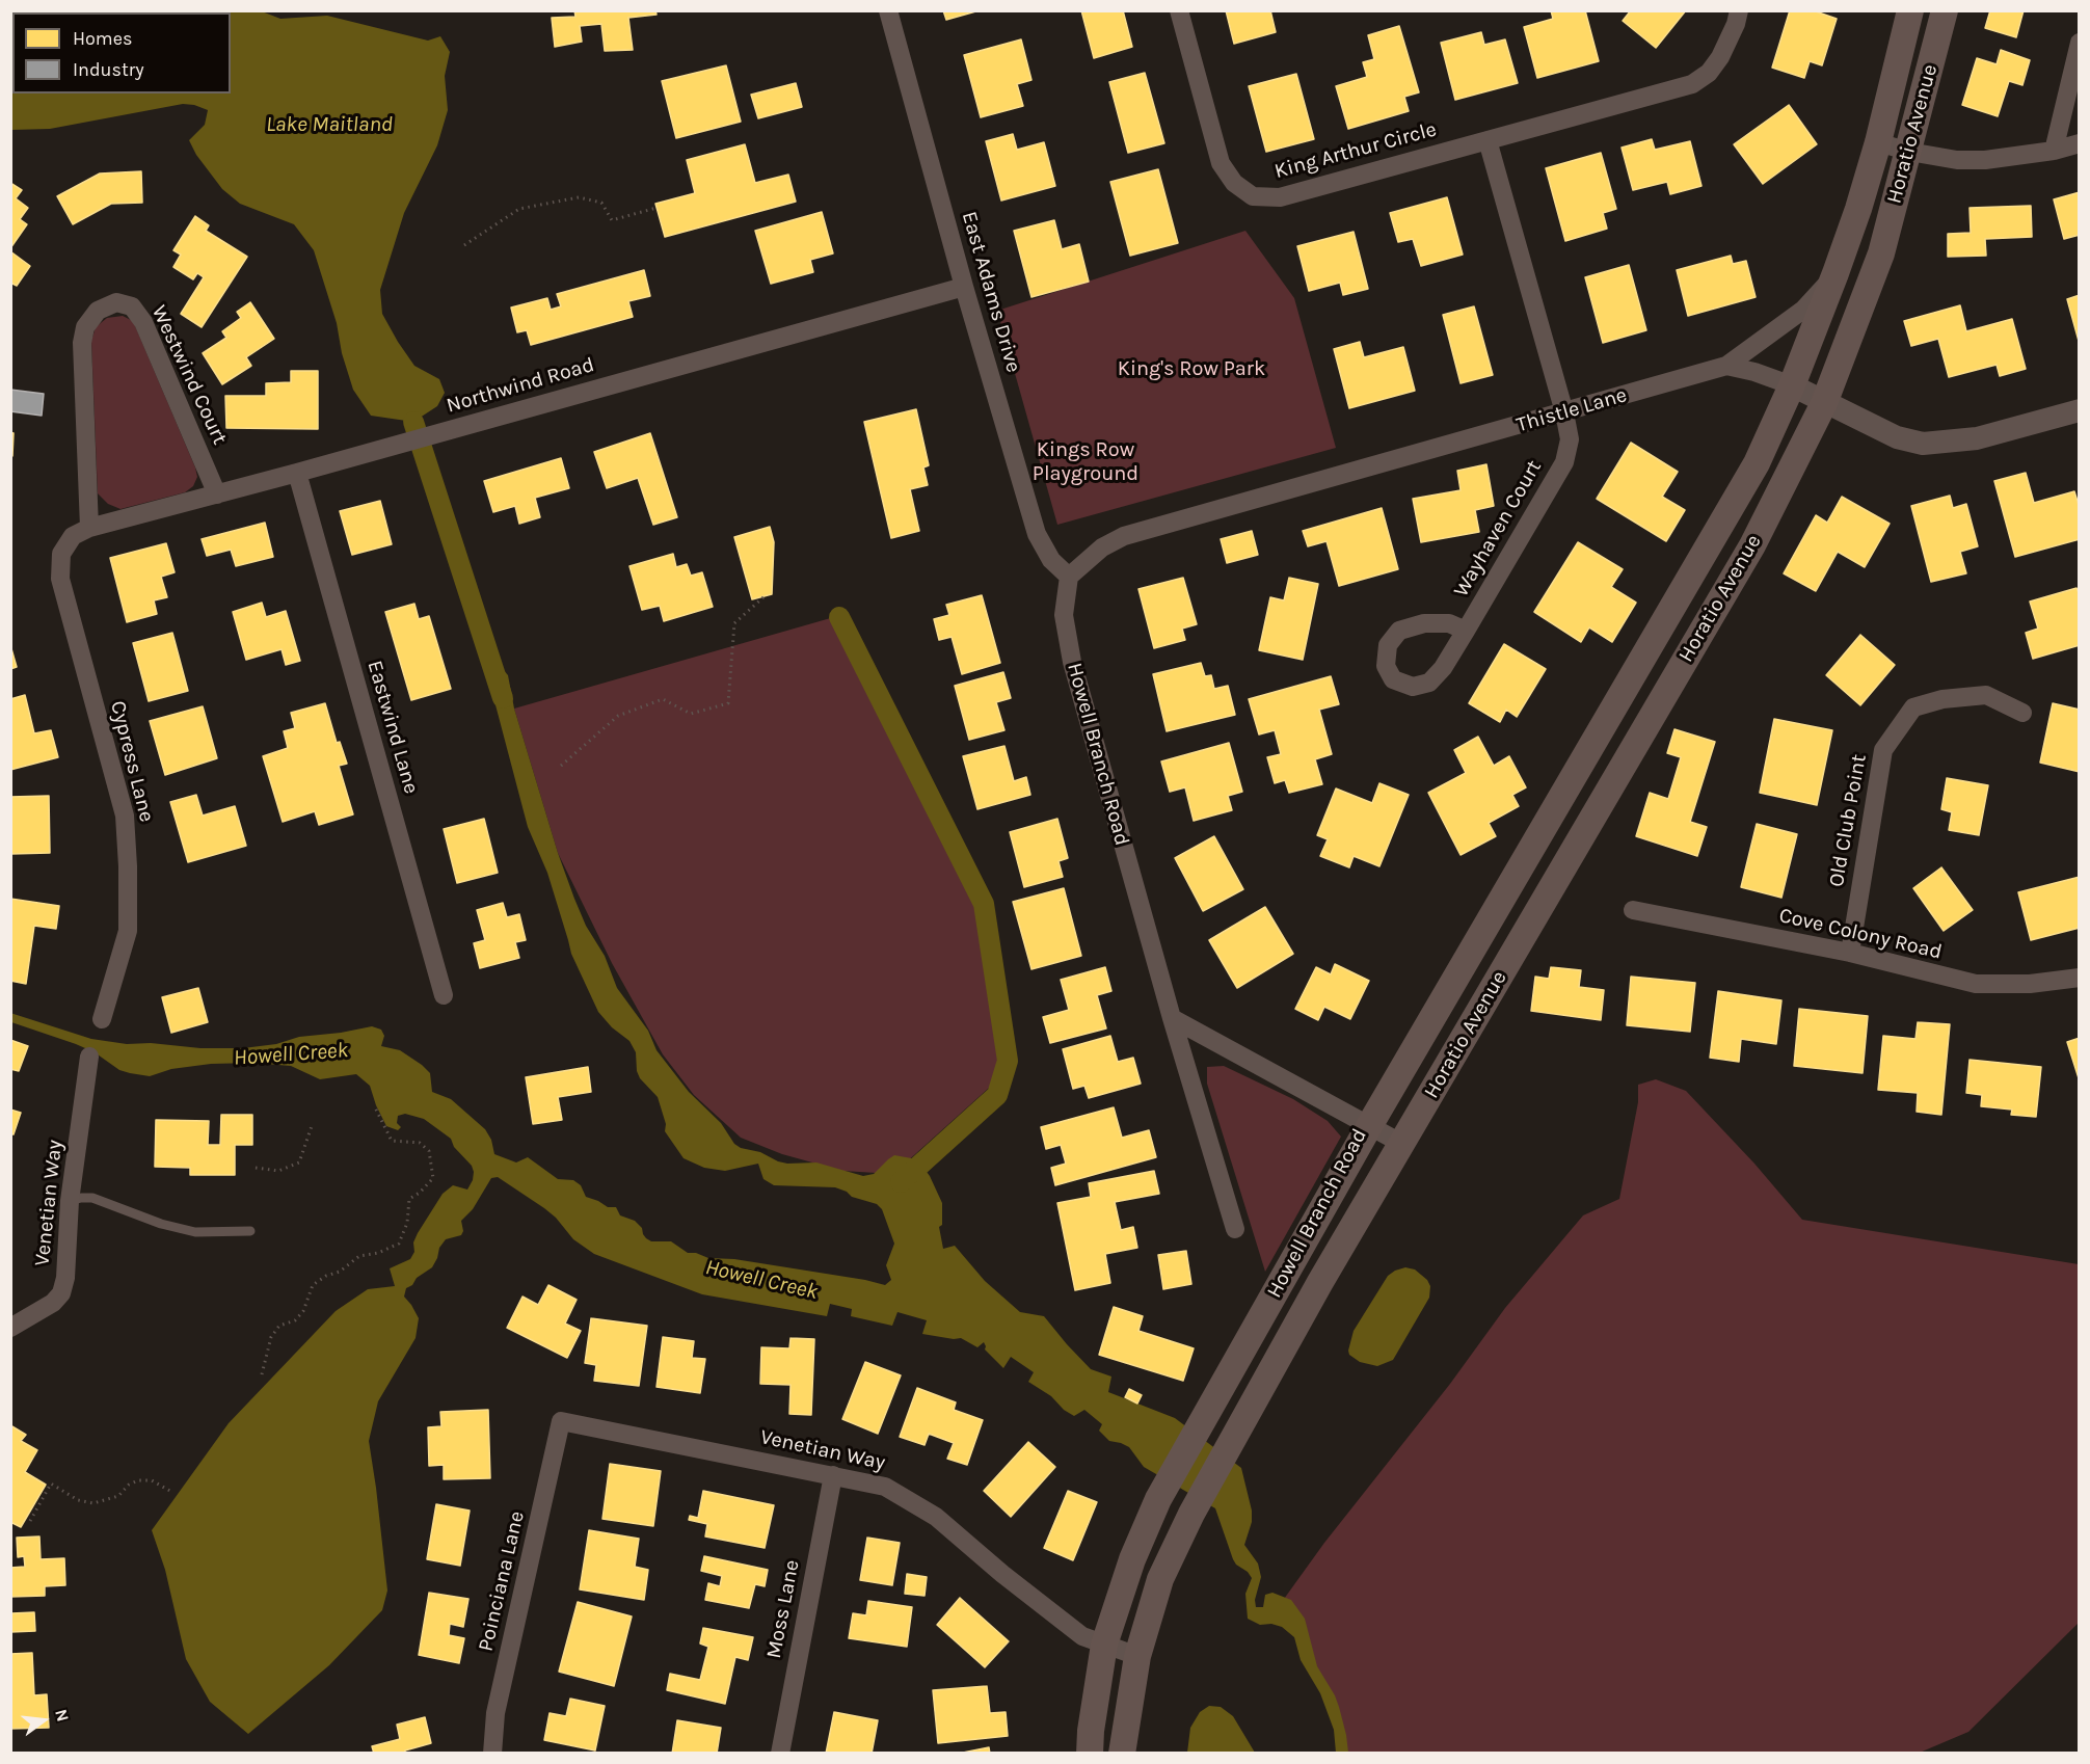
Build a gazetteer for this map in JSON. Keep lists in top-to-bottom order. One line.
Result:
{"streets":{"main road":["Horatio Avenue","Howell Branch Road"],"street":["King Arthur Circle","East Adams Drive","Westwind Court","Northwind Road","Thistle Lane","Wayhaven Court","Eastwind Lane","Cypress Lane","Old Club Point","Cove Colony Road","Venetian Way","Poinciana Lane","Moss Lane"]},"crossings":[["Horatio Avenue","Thistle Lane"],["Horatio Avenue","Howell Branch Road"],["East Adams Drive","Northwind Road"],["East Adams Drive","Thistle Lane"],["East Adams Drive","Howell Branch Road"],["Westwind Court","Northwind Road"],["Westwind Court","Cypress Lane"],["Northwind Road","Eastwind Lane"],["Northwind Road","Cypress Lane"],["Thistle Lane","Wayhaven Court"],["Thistle Lane","Howell Branch Road"],["Howell Branch Road","Venetian Way"],["Old Club Point","Cove Colony Road"],["Venetian Way","Poinciana Lane"],["Venetian Way","Moss Lane"]],"water":["Lake Maitland","Howell Creek"],"parks":["King's Row Park","Kings Row Playground"],"legend":["Homes","Industry"],"north":"right"}
